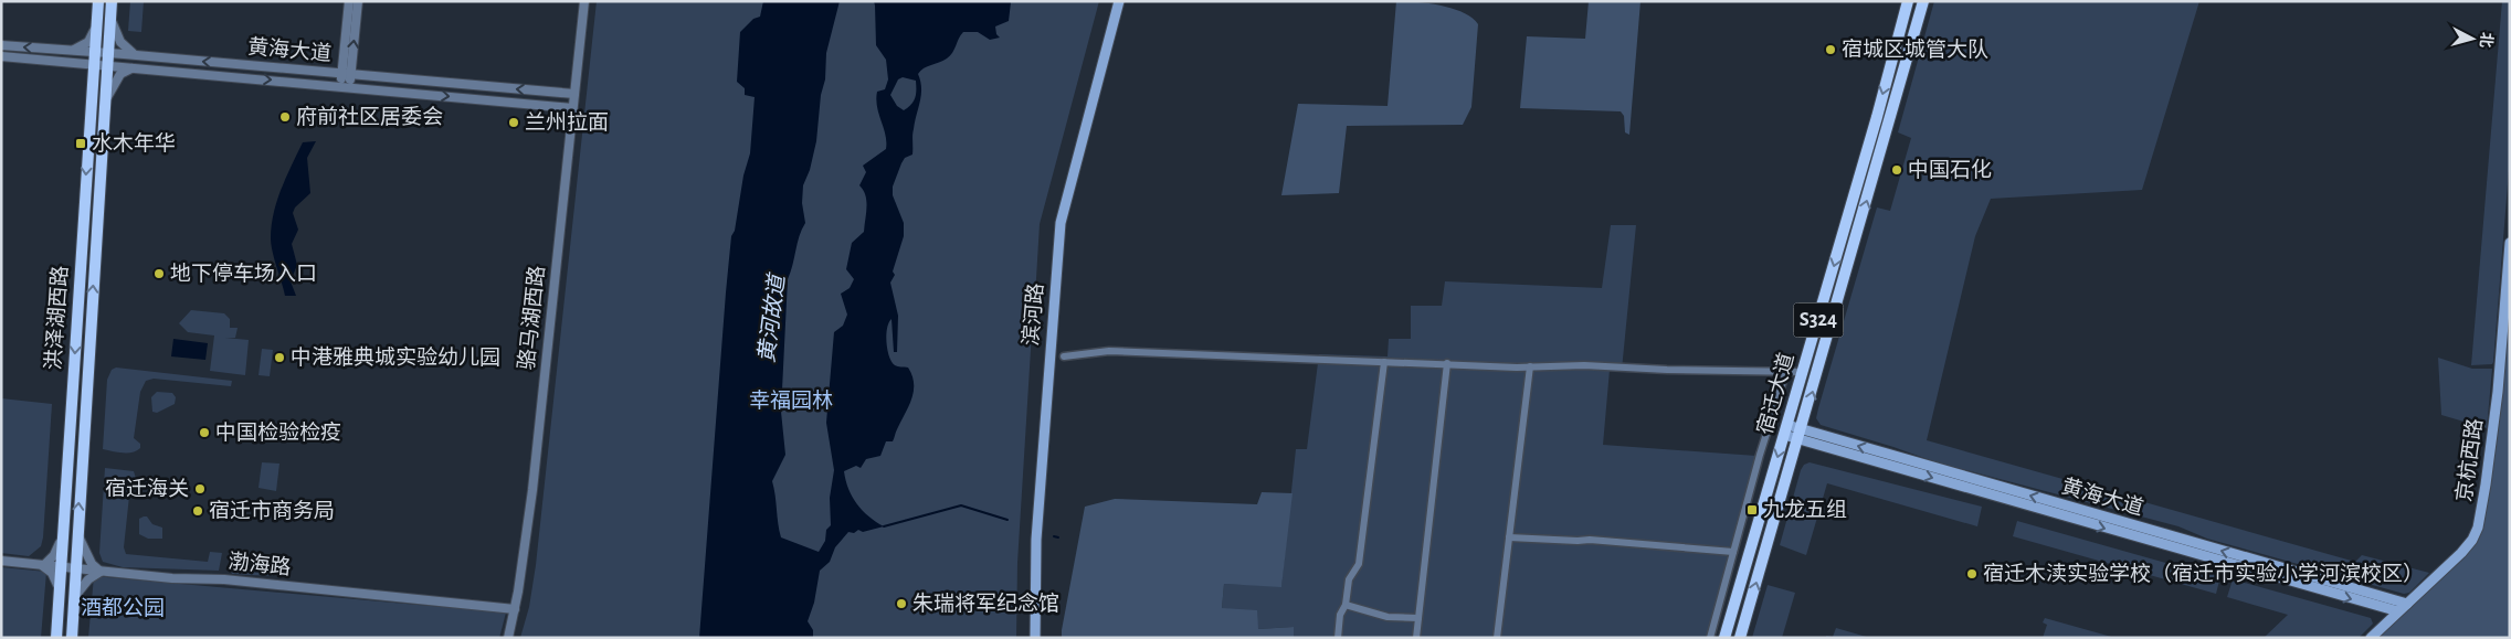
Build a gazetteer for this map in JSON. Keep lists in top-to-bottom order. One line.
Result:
{"streets":{"main road":["黄海大道","滨河路","洪泽湖西路","S324","宿迁大道","京杭西路"],"street":["骆马湖西路","渤海路"]},"crossings":[["黄海大道","洪泽湖西路"],["黄海大道","骆马湖西路"],["黄海大道","宿迁大道"],["黄海大道","京杭西路"],["洪泽湖西路","渤海路"],["骆马湖西路","渤海路"]],"water":["黄河故道"],"parks":["幸福园林","酒都公园"],"places":{"other":["宿城区城管大队","府前社区居委会","兰州拉面","中国石化","地下停车场入口","中港雅典城实验幼儿园","中国检验检疫","宿迁海关","宿迁市商务局","宿迁木渎实验学校（宿迁市实验小学河滨校区）","朱瑞将军纪念馆"],"transit":["水木年华","九龙五组"]},"north":"right"}
